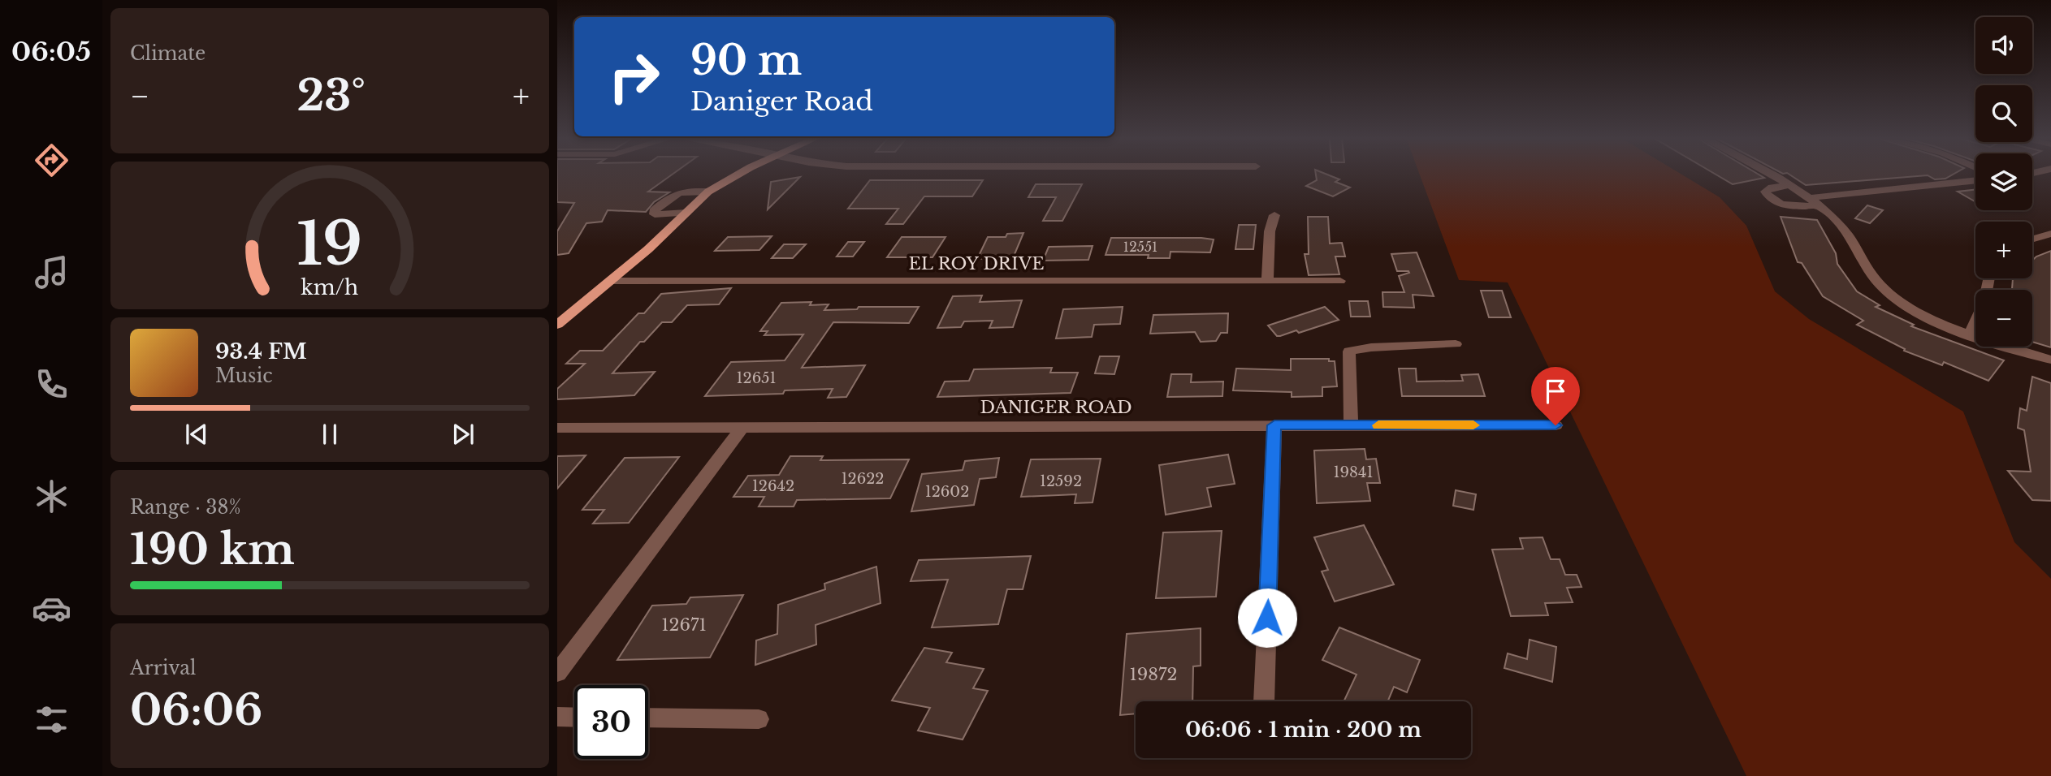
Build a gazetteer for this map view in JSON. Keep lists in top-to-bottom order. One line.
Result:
{"streets":{"street":["EL ROY DRIVE","DANIGER ROAD"]},"house_numbers":["12551","12651","19841","12622","12592","12642","12602","12671","19872"],"page":{"tabs":"06:05","tile":["Climate",["Range · 38%","190 km"],["Arrival","06:06"]],"map_buttons":["+","−"],"turn":["90 m","Daniger Road"],"heat":["−","23°","+"],"song":["93.4 FM","Music"],"limit":"30","trip":"06:06 · 1 min · 200 m","gauge":["19","km/h"]}}
